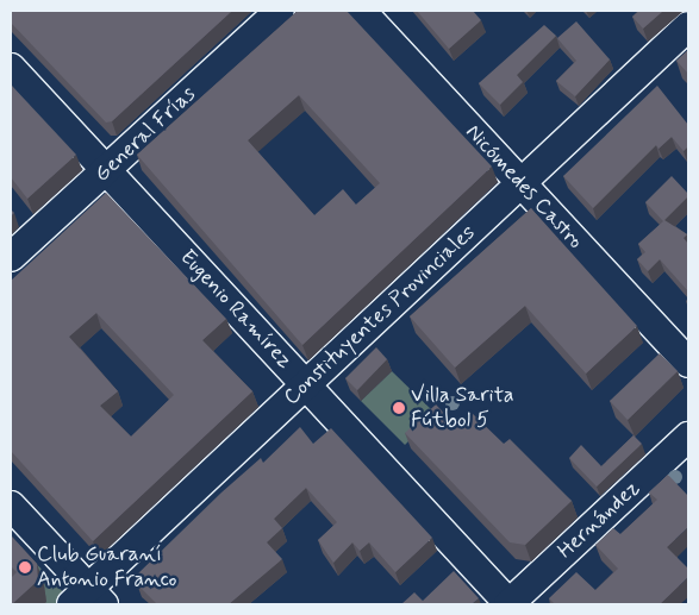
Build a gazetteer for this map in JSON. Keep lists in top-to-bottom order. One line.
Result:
{"streets":{"street":["General Frías","Nicómedes Castro","Eugenio Ramírez","Constituyentes Provinciales","Hernández"]},"crossings":[["General Frías","Eugenio Ramírez"],["Nicómedes Castro","Constituyentes Provinciales"],["Eugenio Ramírez","Constituyentes Provinciales"],["Eugenio Ramírez","Hernández"]],"places":["Villa Sarita Fútbol 5","Club Guaraní Antonio Franco"]}
